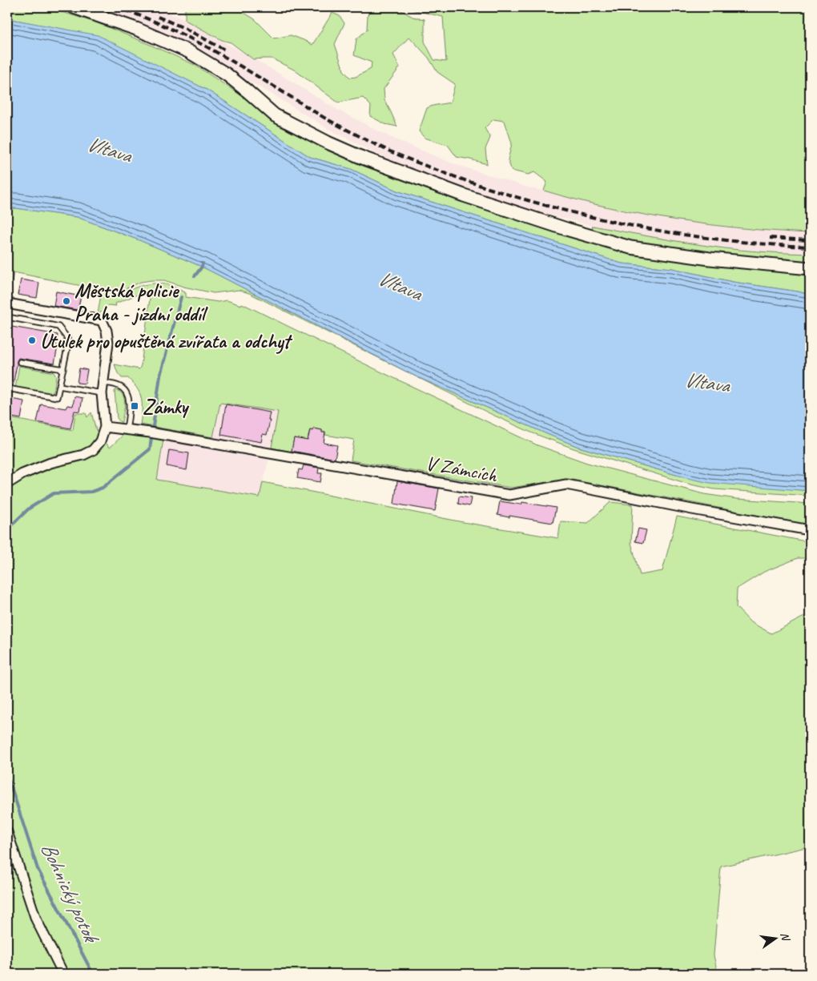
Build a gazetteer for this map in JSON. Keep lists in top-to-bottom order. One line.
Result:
{"streets":{"street":["V Zámcích"]},"water":["Vltava","Bohnický potok"],"places":{"other":["Městská policie Praha - jízdní oddíl","Útulek pro opuštěná zvířata a odchyt"],"transit":["Zámky"]},"north":"right"}
